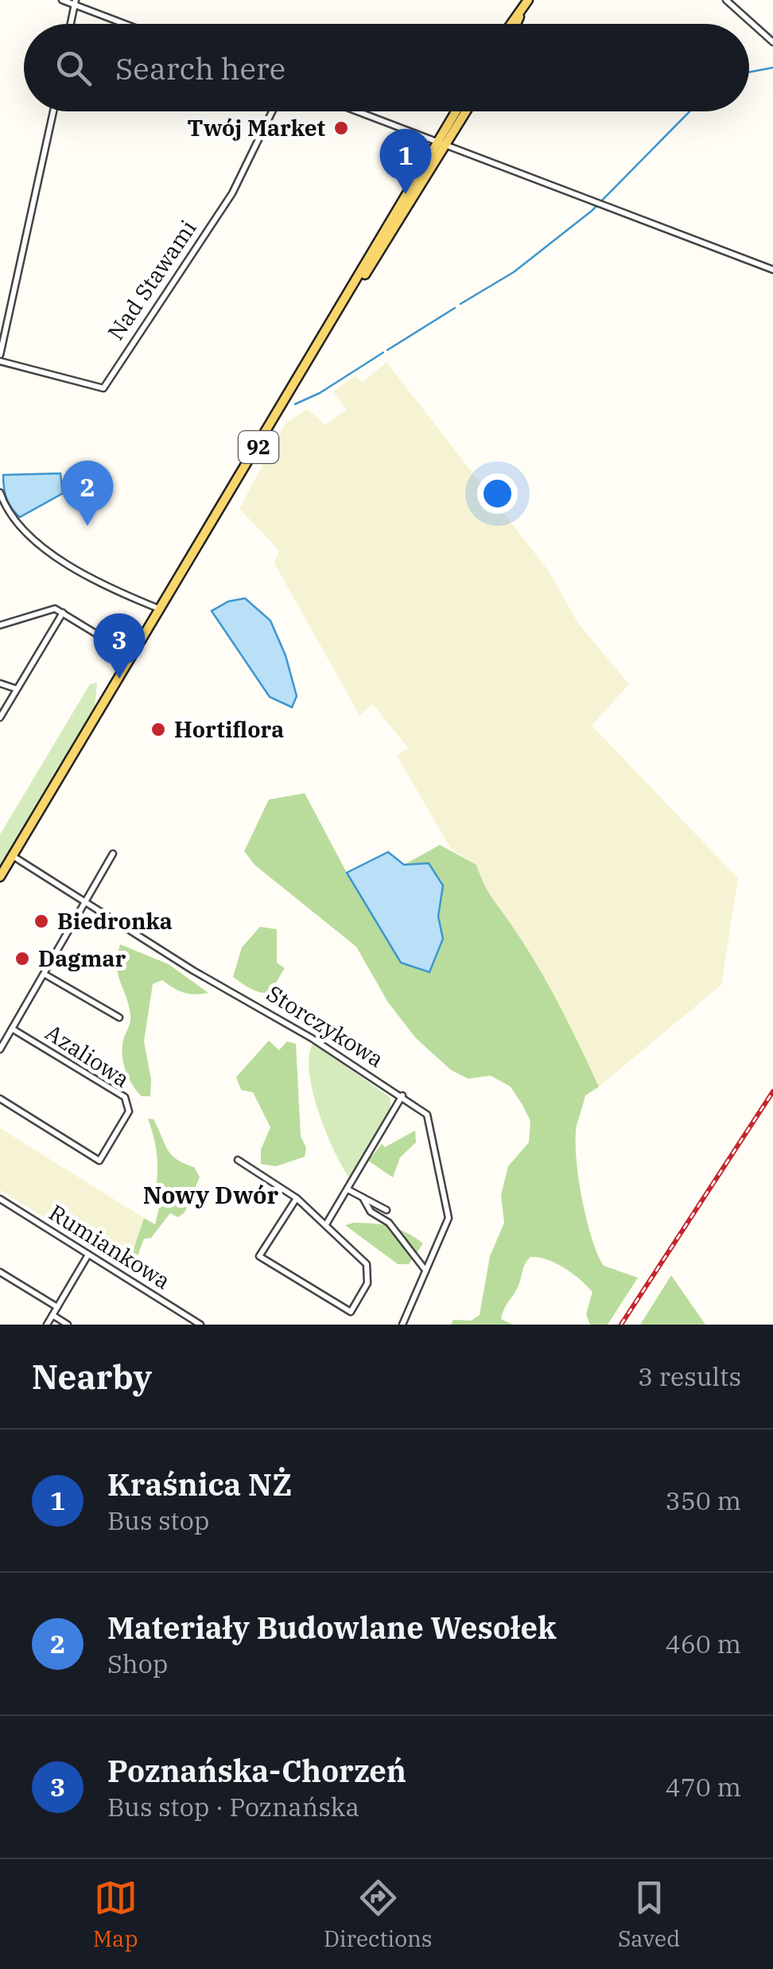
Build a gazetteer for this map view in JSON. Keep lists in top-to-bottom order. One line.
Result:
{"streets":{"main road":["92"],"street":["Nad Stawami","Storczykowa","Azaliowa","Rumiankowa"]},"crossings":[["92","Storczykowa"]],"districts":["Nowy Dwór"],"places":["Twój Market","Hortiflora","Biedronka","Dagmar"],"page":{"search":"Search here","pins":["1","2","3"],"heading":["Nearby","3 results"],"list":[{"mark":"1","name":"Kraśnica NŻ","note":"Bus stop","value":"350 m"},{"mark":"2","name":"Materiały Budowlane Wesołek","note":"Shop","value":"460 m"},{"mark":"3","name":"Poznańska-Chorzeń","note":"Bus stop · Poznańska","value":"470 m"}],"nav":["Map","Directions","Saved"]}}
